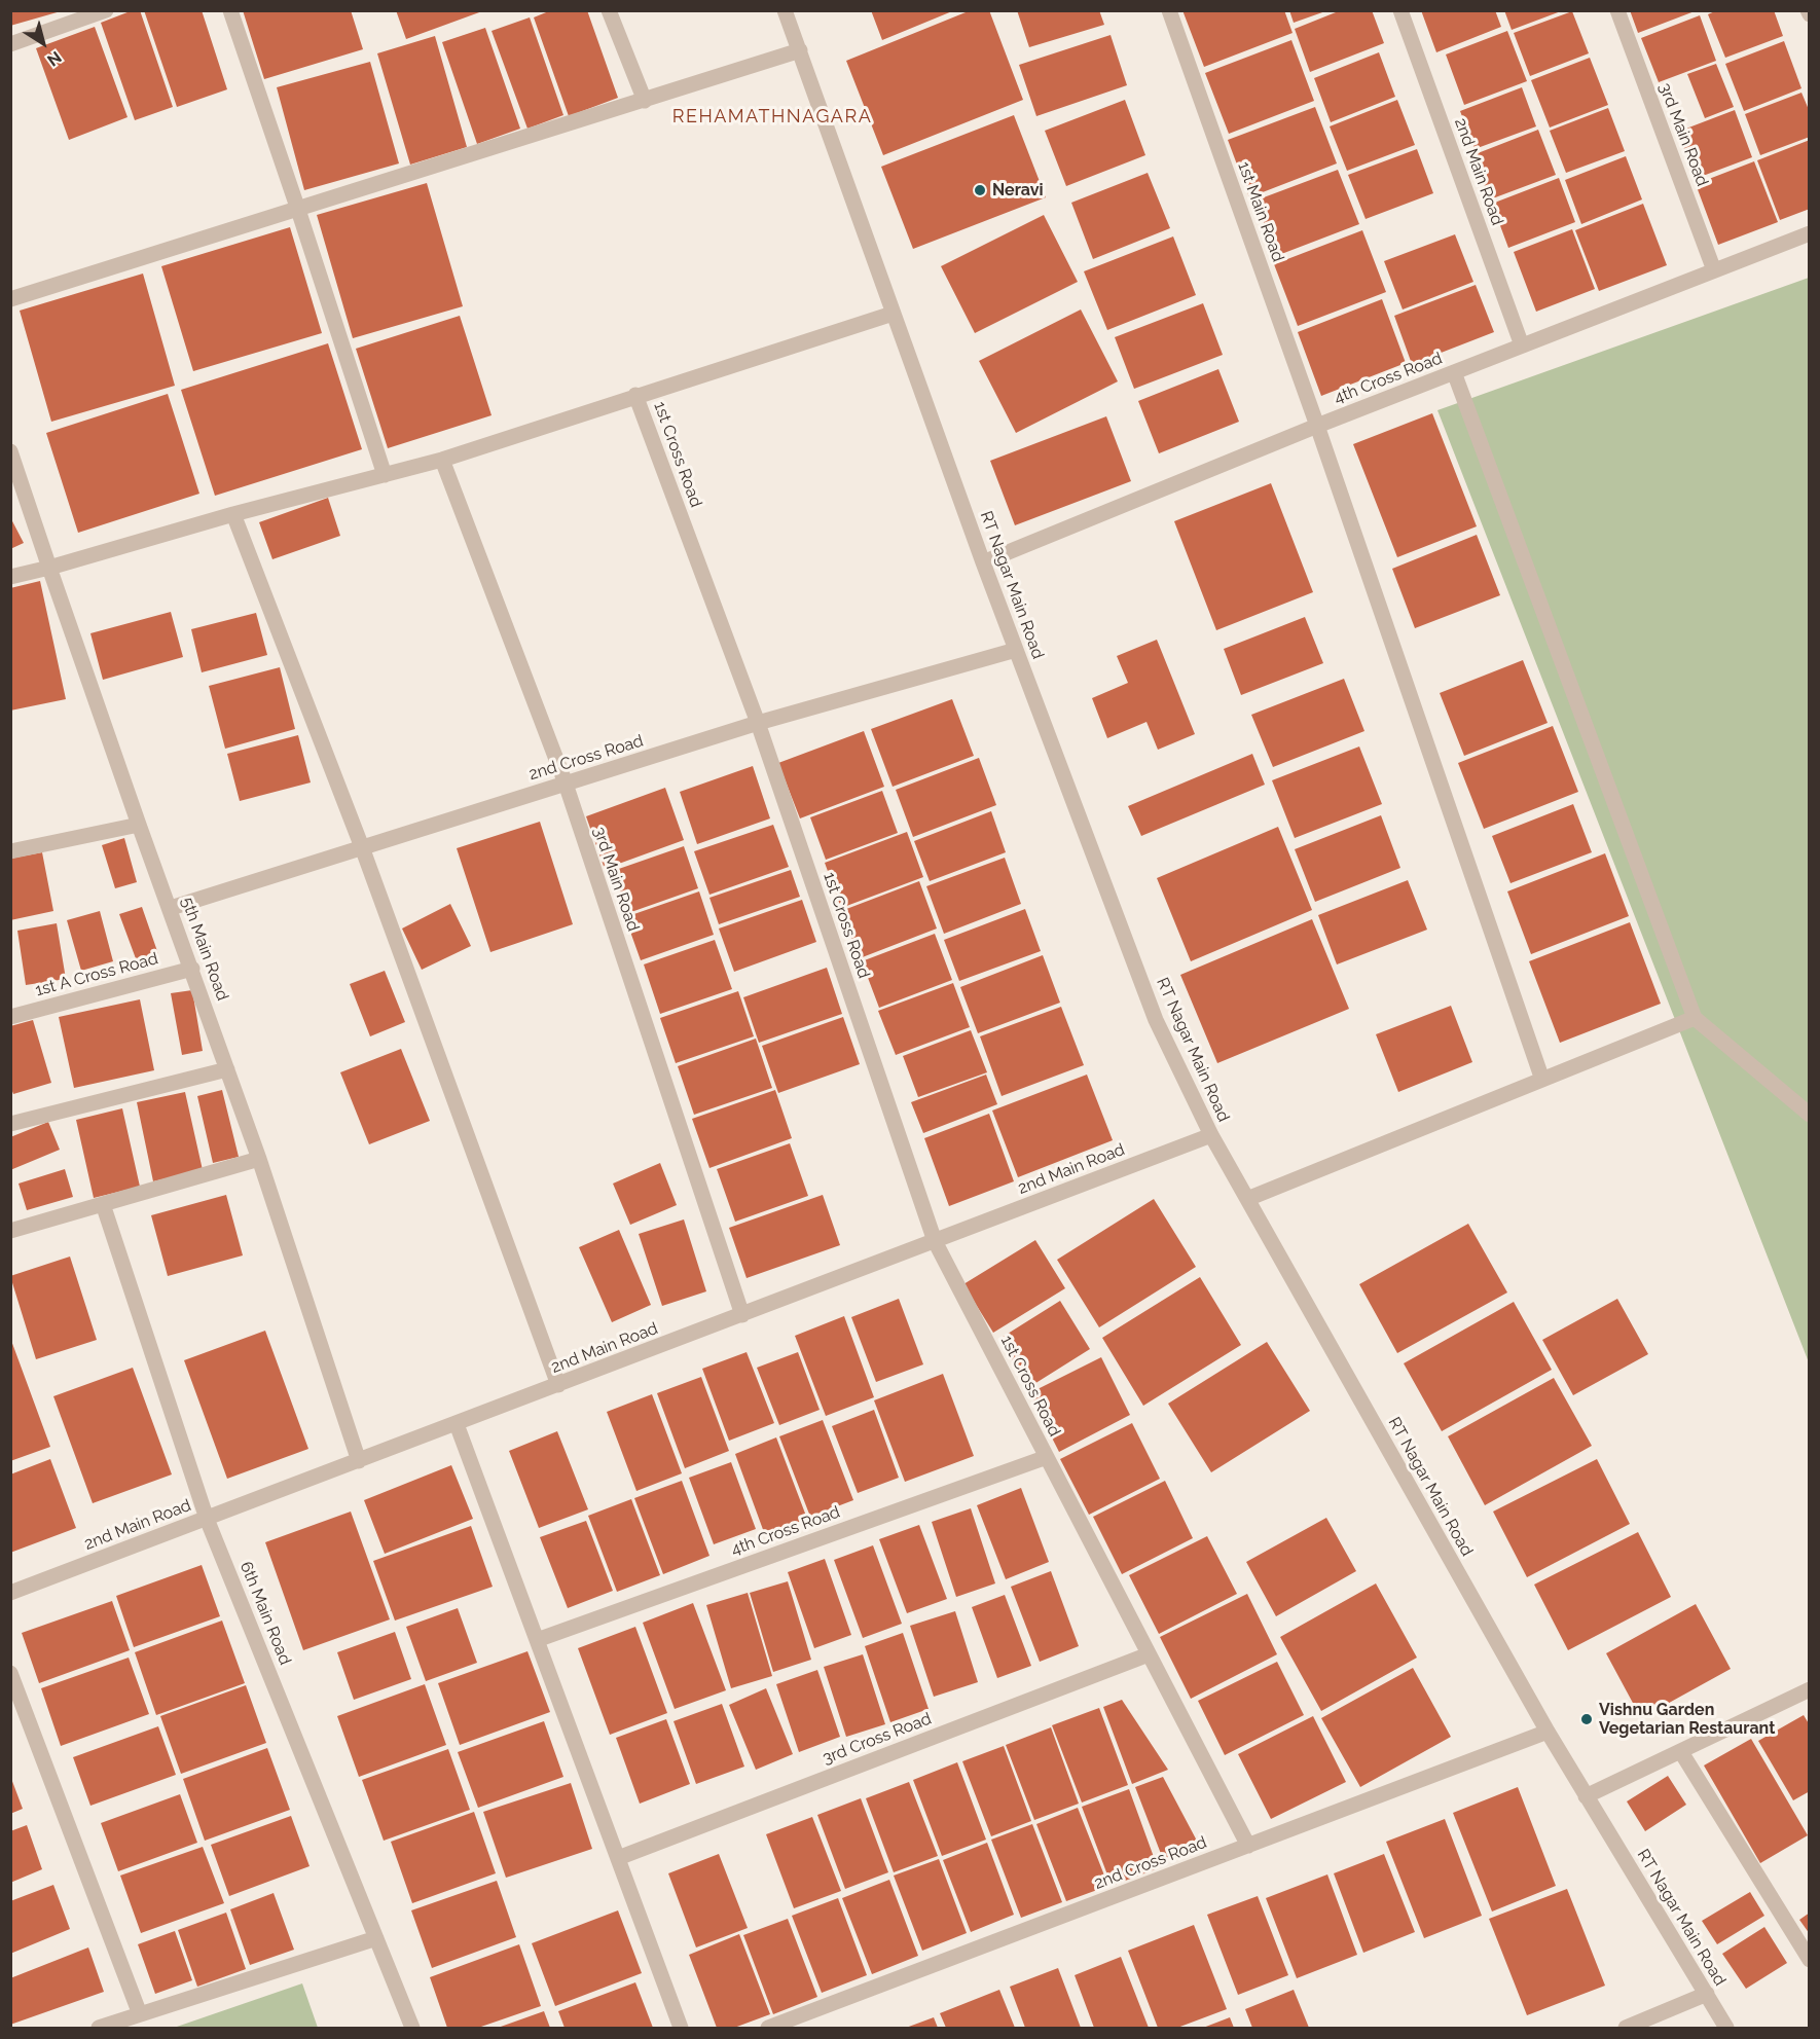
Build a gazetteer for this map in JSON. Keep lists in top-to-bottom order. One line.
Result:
{"streets":{"street":["3rd Main Road","2nd Main Road","1st Main Road","4th Cross Road","1st Cross Road","RT Nagar Main Road","2nd Cross Road","5th Main Road","1st A Cross Road","6th Main Road","3rd Cross Road"]},"crossings":[["3rd Main Road","2nd Main Road"],["3rd Main Road","4th Cross Road"],["3rd Main Road","2nd Cross Road"],["2nd Main Road","4th Cross Road"],["2nd Main Road","1st Cross Road"],["2nd Main Road","RT Nagar Main Road"],["2nd Main Road","5th Main Road"],["2nd Main Road","6th Main Road"],["1st Main Road","4th Cross Road"],["4th Cross Road","1st Cross Road"],["4th Cross Road","RT Nagar Main Road"],["1st Cross Road","2nd Cross Road"],["1st Cross Road","3rd Cross Road"],["RT Nagar Main Road","2nd Cross Road"],["2nd Cross Road","5th Main Road"],["5th Main Road","1st A Cross Road"]],"districts":["REHAMATHNAGARA"],"places":["Neravi","Vishnu Garden Vegetarian Restaurant"],"north":"bottom right"}
